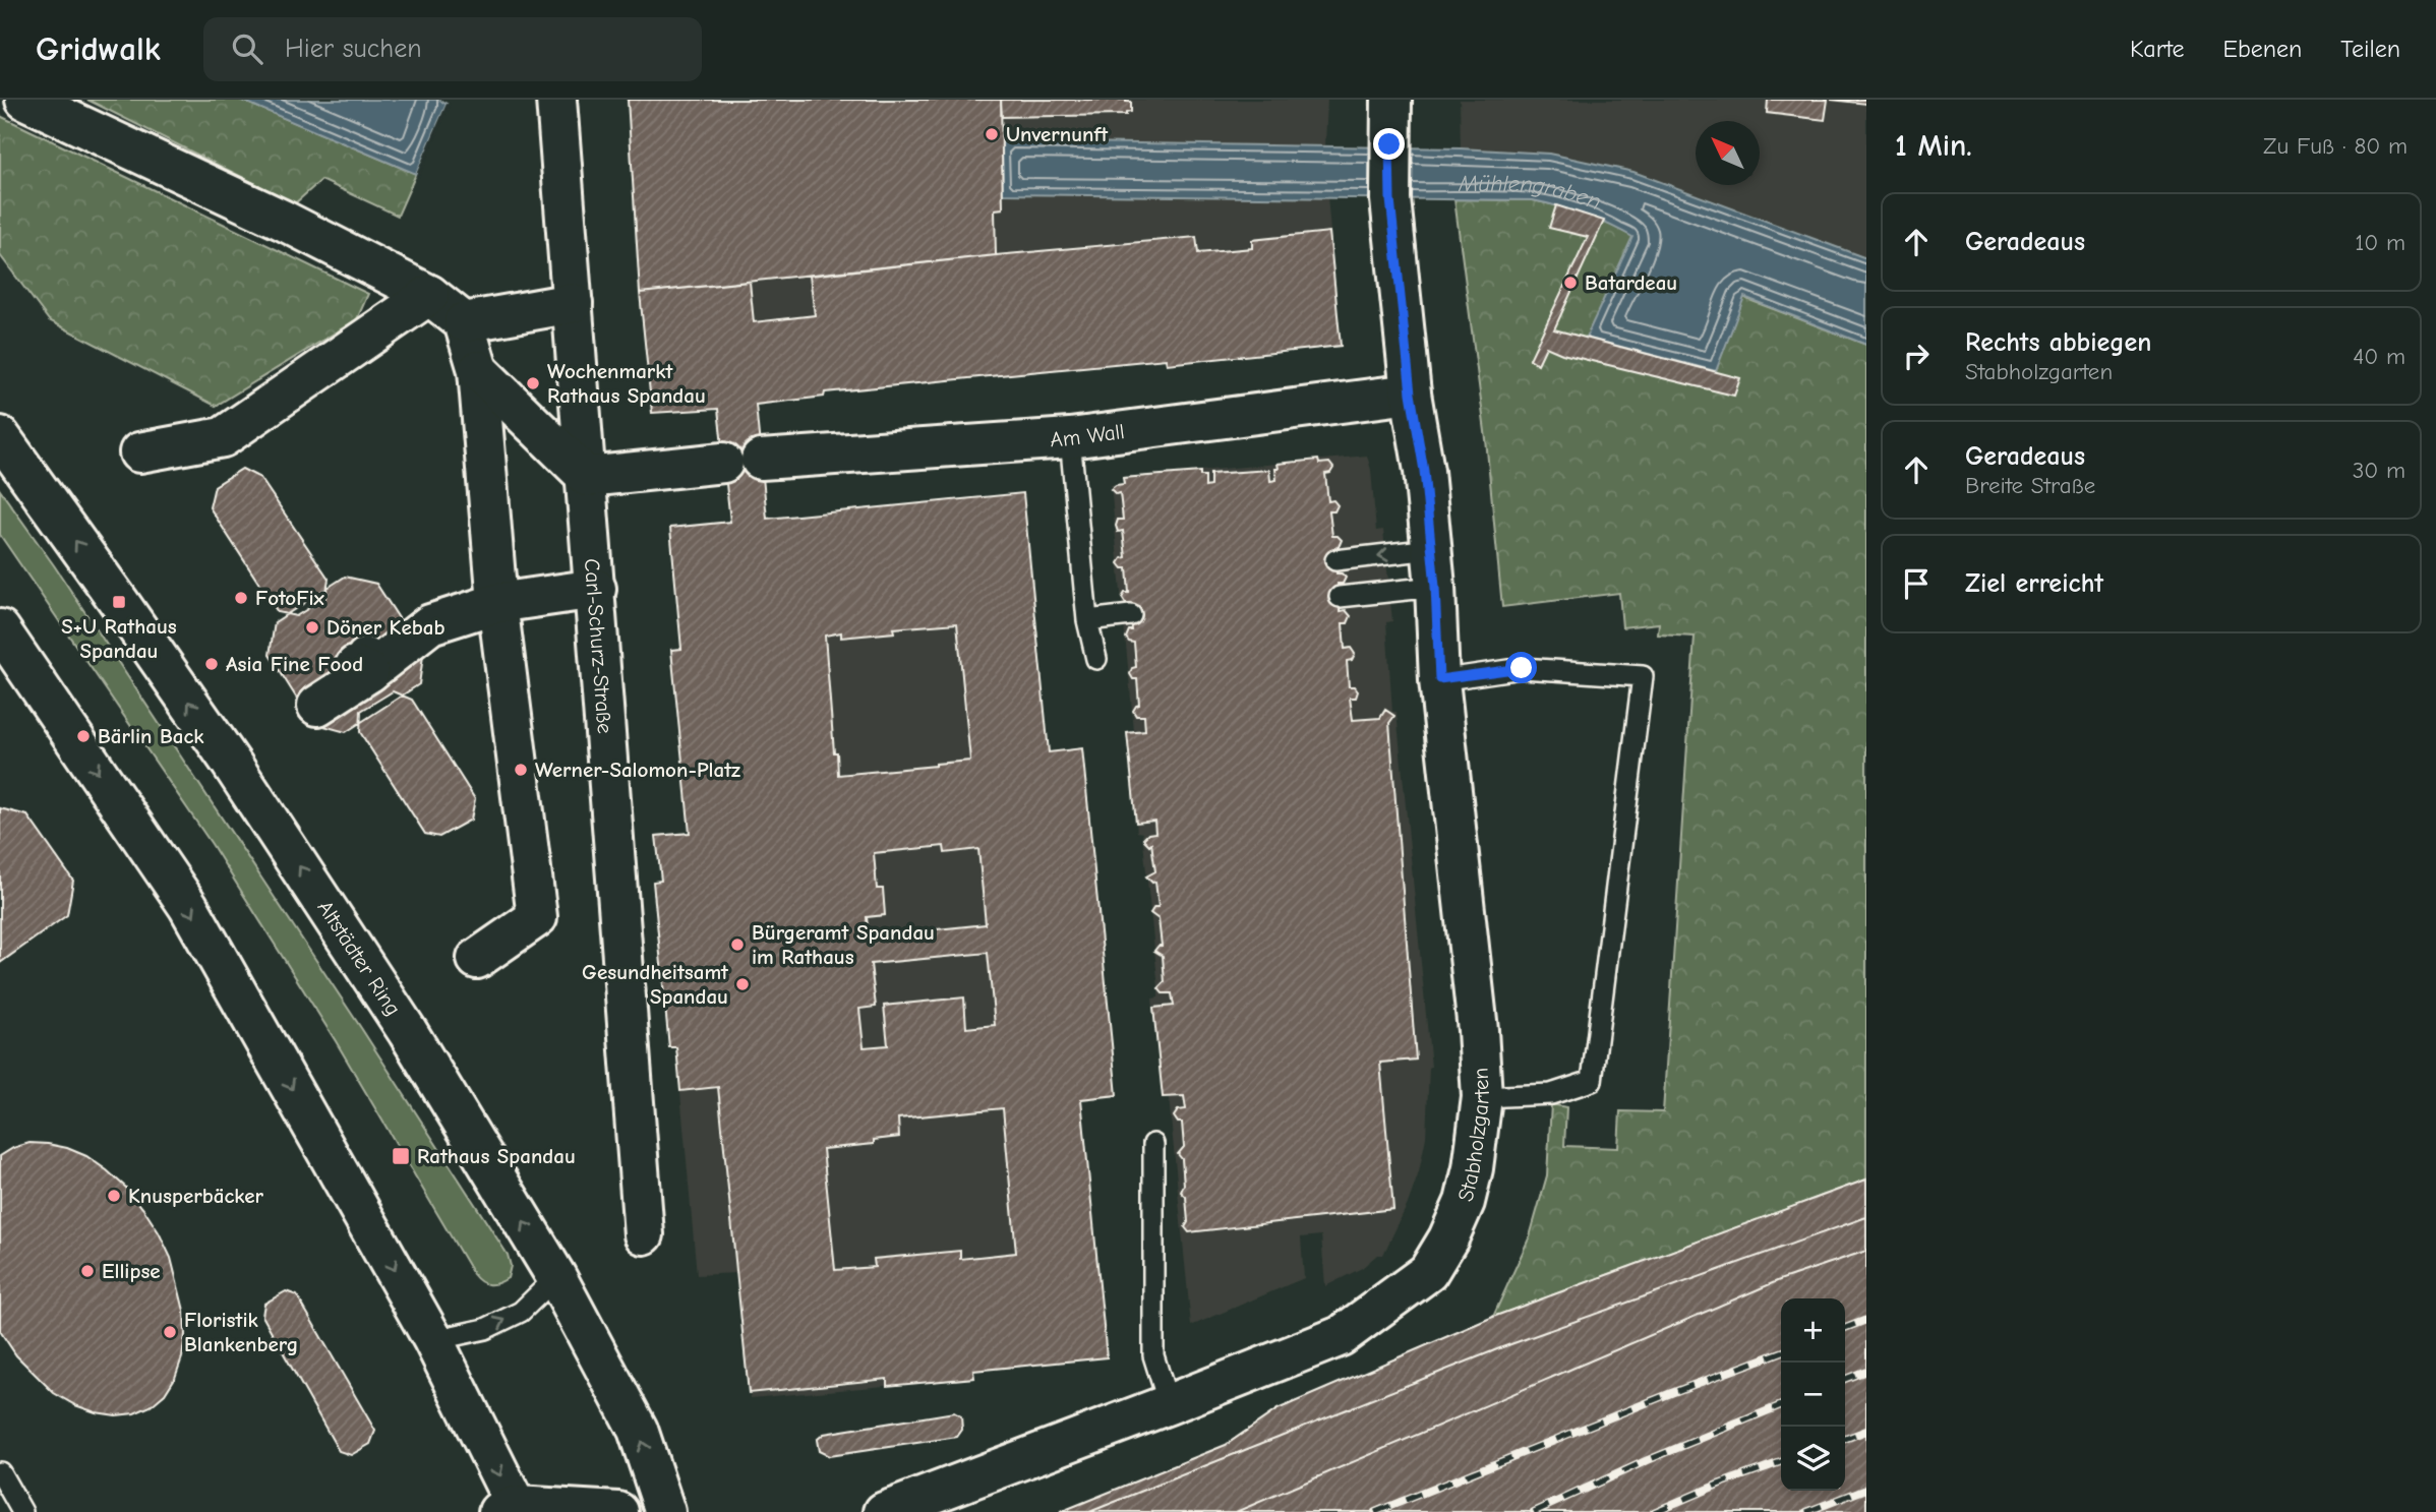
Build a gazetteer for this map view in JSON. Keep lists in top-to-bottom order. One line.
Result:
{"streets":{"street":["Am Wall","Carl-Schurz-Straße","Altstädter Ring","Stabholzgarten"]},"crossings":[["Am Wall","Carl-Schurz-Straße"],["Am Wall","Stabholzgarten"]],"water":["Mühlengraben"],"places":{"other":["Unvernunft","Batardeau","Wochenmarkt Rathaus Spandau","FotoFix","Döner Kebab","Asia Fine Food","Bärlin Back","Werner-Salomon-Platz","Bürgeramt Spandau im Rathaus","Gesundheitsamt Spandau","Knusperbäcker","Ellipse","Floristik Blankenberg"],"transit":["S+U Rathaus Spandau","Rathaus Spandau"]},"north":"top left","page":{"header":"Gridwalk","search":"Hier suchen","nav":["Karte","Ebenen","Teilen"],"heading":["1 Min.","Zu Fuß · 80 m"],"list":[["Geradeaus","10 m"],["Rechts abbiegen","Stabholzgarten","40 m"],["Geradeaus","Breite Straße","30 m"],"Ziel erreicht"],"map_buttons":["+","−"]}}
